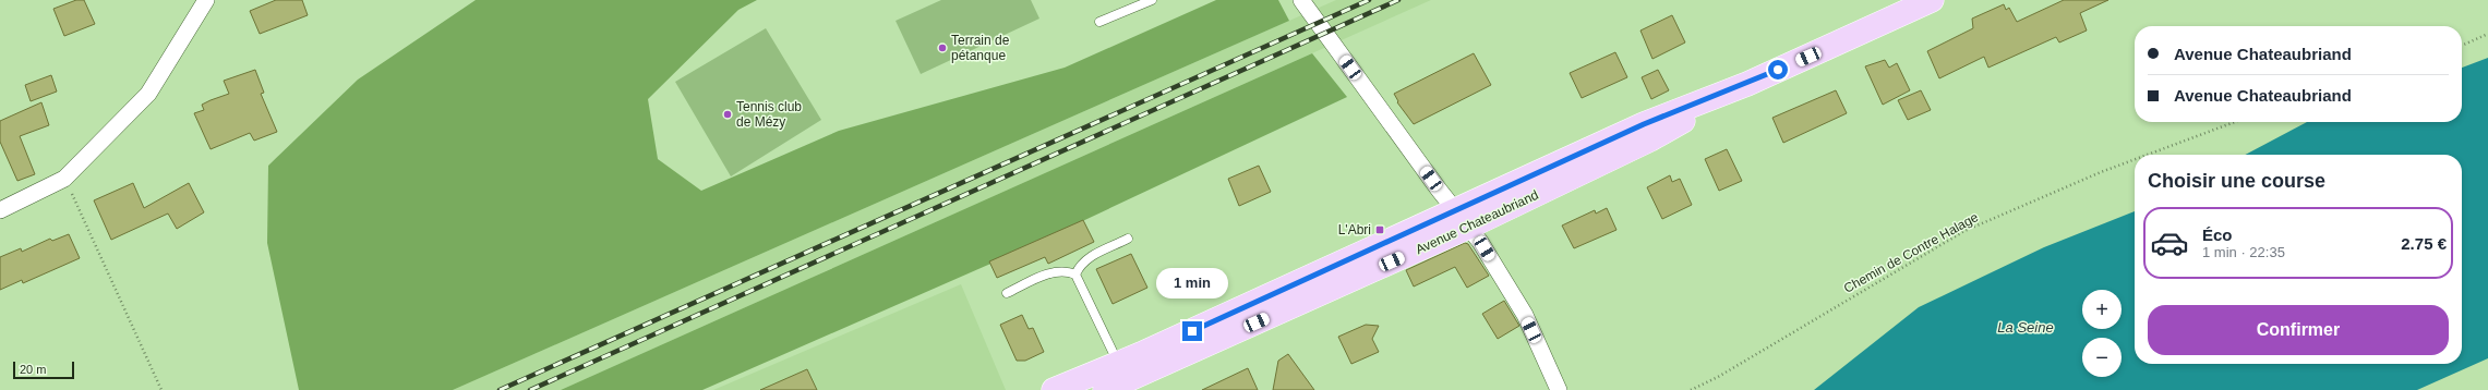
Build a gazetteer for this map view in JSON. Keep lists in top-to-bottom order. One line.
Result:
{"streets":{"main road":["Avenue Chateaubriand"],"path":["Chemin de Contre Halage"]},"water":["La Seine"],"places":{"other":["Terrain de pétanque","Tennis club de Mézy"],"transit":["L'Abri"]},"scale_bar":"20 m","page":{"banner":["Avenue Chateaubriand","Avenue Chateaubriand"],"heading":"Choisir une course","list":[{"name":"Éco","note":"1 min · 22:35","value":"2.75 €"}],"bubble":"1 min","map_buttons":["+","−"],"buttons":"Confirmer","scale":"20 m"}}
